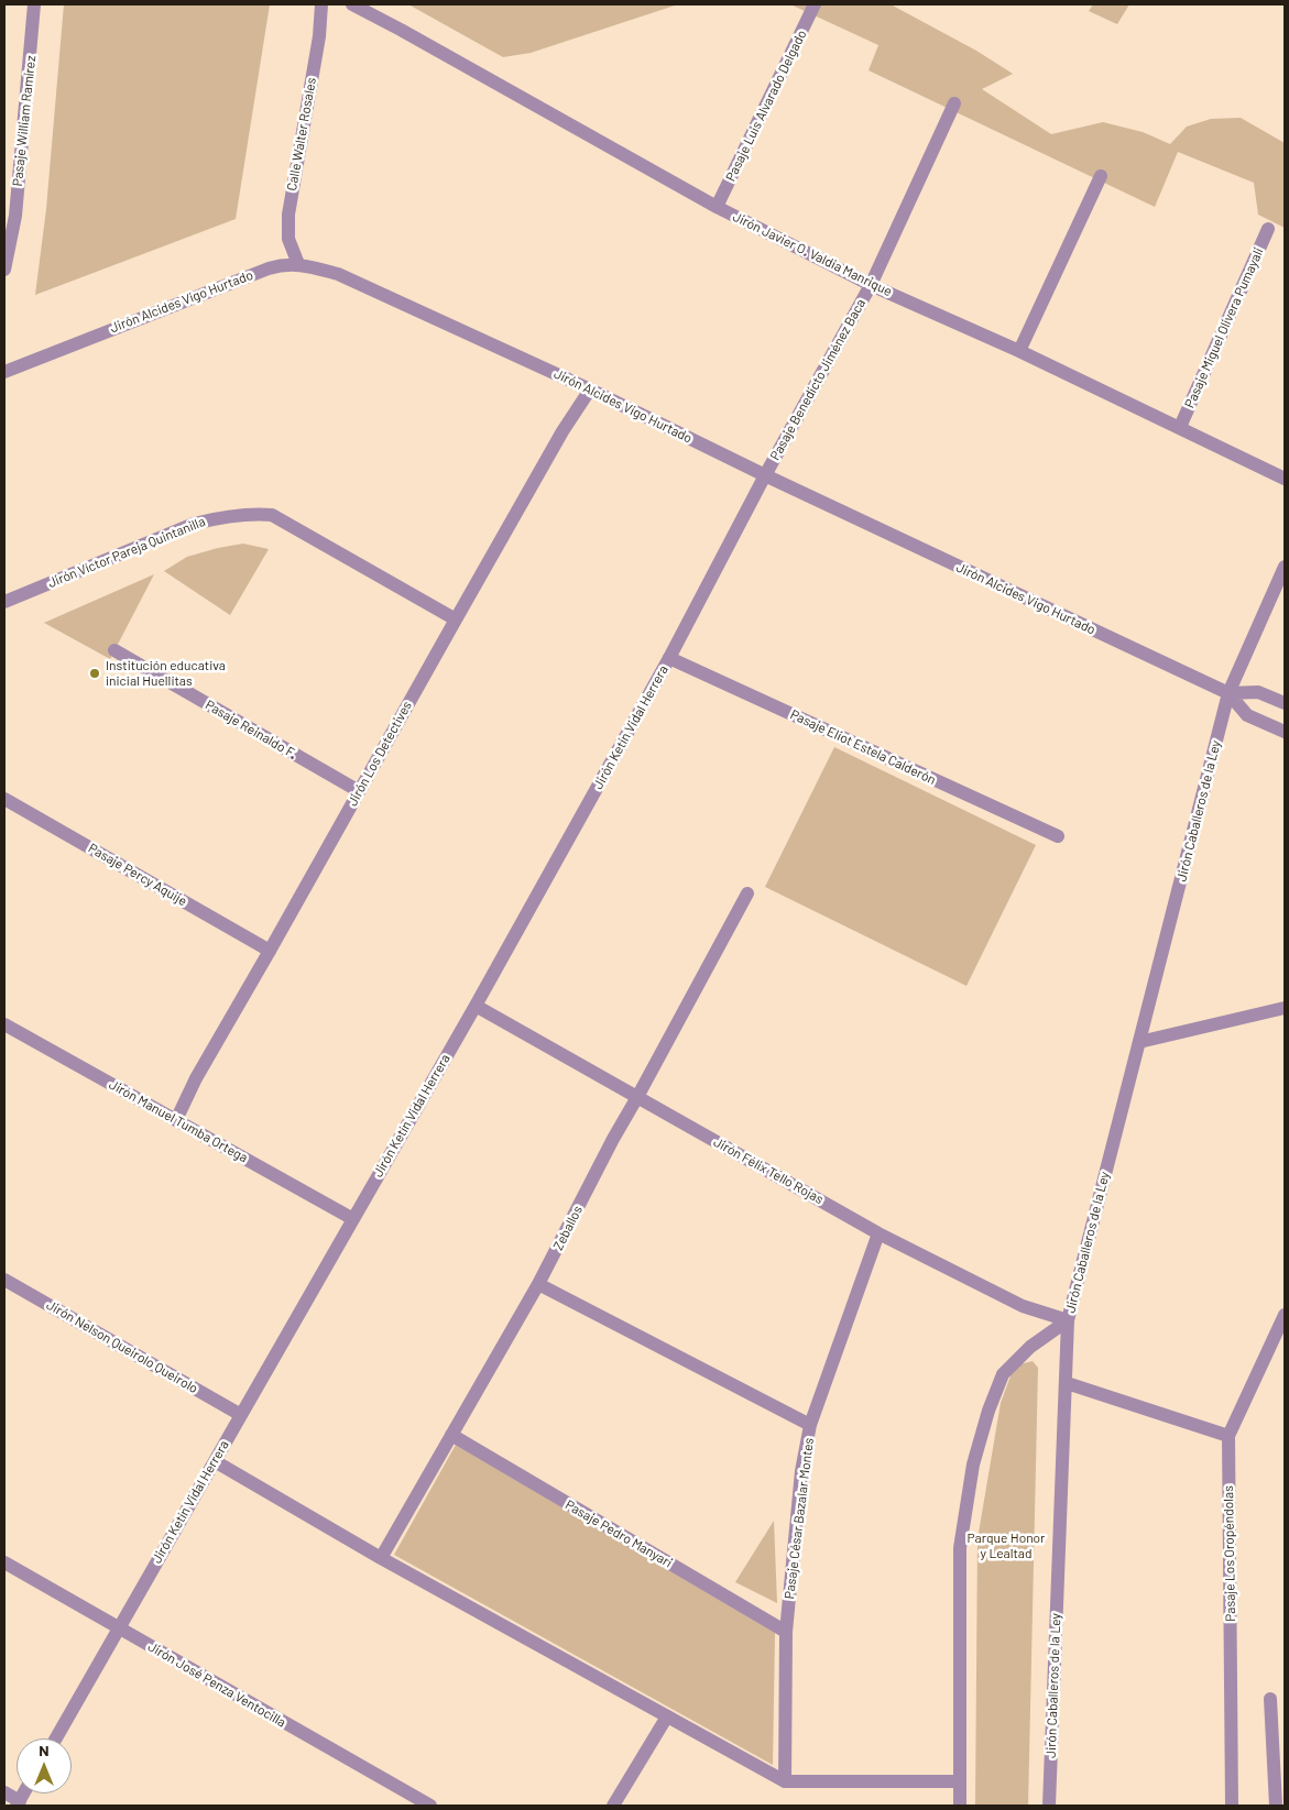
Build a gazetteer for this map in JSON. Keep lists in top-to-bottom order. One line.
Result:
{"streets":{"street":["Pasaje Luis Alvarado Delgado","Pasaje William Ramírez","Calle Walter Rosales","Jirón Javier O. Valdia Manrique","Jirón Alcides Vigo Hurtado","Pasaje Miguel Olivera Pumayali","Pasaje Benedicto Jiménez Baca","Jirón Víctor Pareja Quintanilla","Jirón Ketín Vidal Herrera","Pasaje Reinaldo F.","Pasaje Eliot Estela Calderón","Jirón Los Detectives","Jirón Caballeros de la Ley","Pasaje Percy Aquije","Jirón Manuel Tumba Ortega","Jirón Félix Tello Rojas","Zeballos","Jirón Nelson Queirolo Queirolo","Pasaje César Bazalar Montes","Pasaje Pedro Manyari","Pasaje Los Oropéndolas","Jirón José Penza Ventocilla"]},"crossings":[["Pasaje Luis Alvarado Delgado","Jirón Javier O. Valdia Manrique"],["Calle Walter Rosales","Jirón Alcides Vigo Hurtado"],["Jirón Javier O. Valdia Manrique","Pasaje Miguel Olivera Pumayali"],["Jirón Javier O. Valdia Manrique","Pasaje Benedicto Jiménez Baca"],["Jirón Alcides Vigo Hurtado","Pasaje Benedicto Jiménez Baca"],["Jirón Alcides Vigo Hurtado","Jirón Ketín Vidal Herrera"],["Jirón Alcides Vigo Hurtado","Jirón Los Detectives"],["Jirón Alcides Vigo Hurtado","Jirón Caballeros de la Ley"],["Pasaje Benedicto Jiménez Baca","Jirón Ketín Vidal Herrera"],["Jirón Víctor Pareja Quintanilla","Jirón Los Detectives"],["Jirón Ketín Vidal Herrera","Pasaje Eliot Estela Calderón"],["Jirón Ketín Vidal Herrera","Jirón Manuel Tumba Ortega"],["Jirón Ketín Vidal Herrera","Jirón Félix Tello Rojas"],["Jirón Ketín Vidal Herrera","Jirón Nelson Queirolo Queirolo"],["Jirón Ketín Vidal Herrera","Jirón José Penza Ventocilla"],["Pasaje Reinaldo F.","Jirón Los Detectives"],["Jirón Los Detectives","Pasaje Percy Aquije"],["Jirón Los Detectives","Jirón Manuel Tumba Ortega"],["Jirón Caballeros de la Ley","Jirón Félix Tello Rojas"],["Jirón Félix Tello Rojas","Zeballos"],["Jirón Félix Tello Rojas","Pasaje César Bazalar Montes"],["Zeballos","Pasaje Pedro Manyari"],["Pasaje César Bazalar Montes","Pasaje Pedro Manyari"]],"parks":["Parque Honor y Lealtad"],"places":["Institución educativa inicial Huellitas"],"north":"top"}
